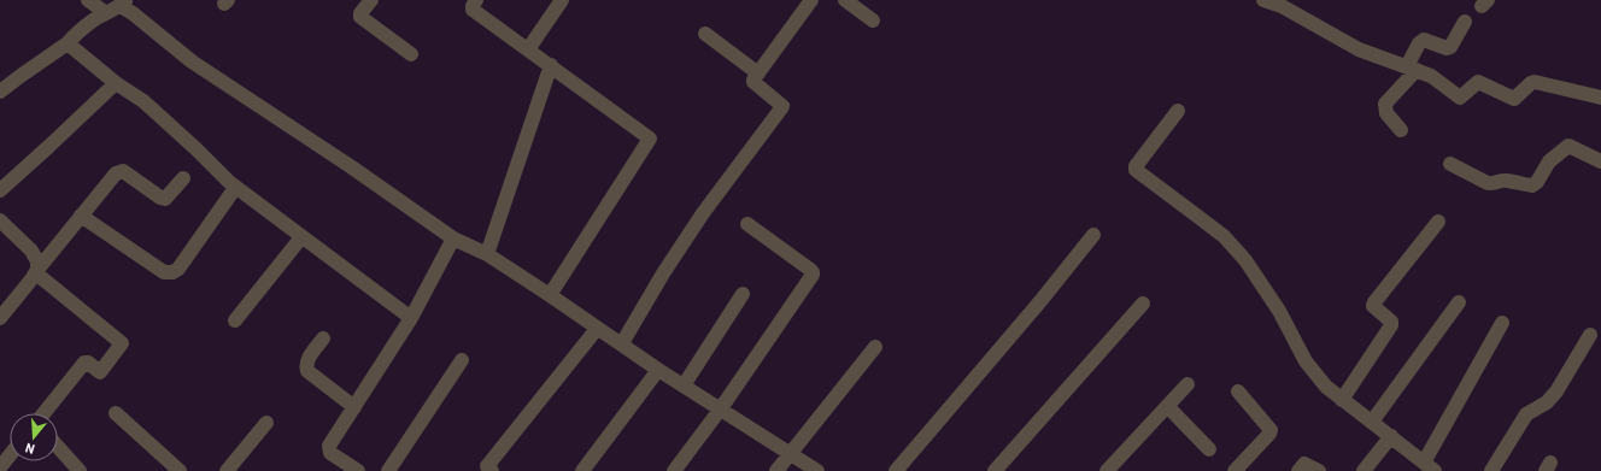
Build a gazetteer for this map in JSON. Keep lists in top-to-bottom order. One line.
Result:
{"north":"bottom"}
